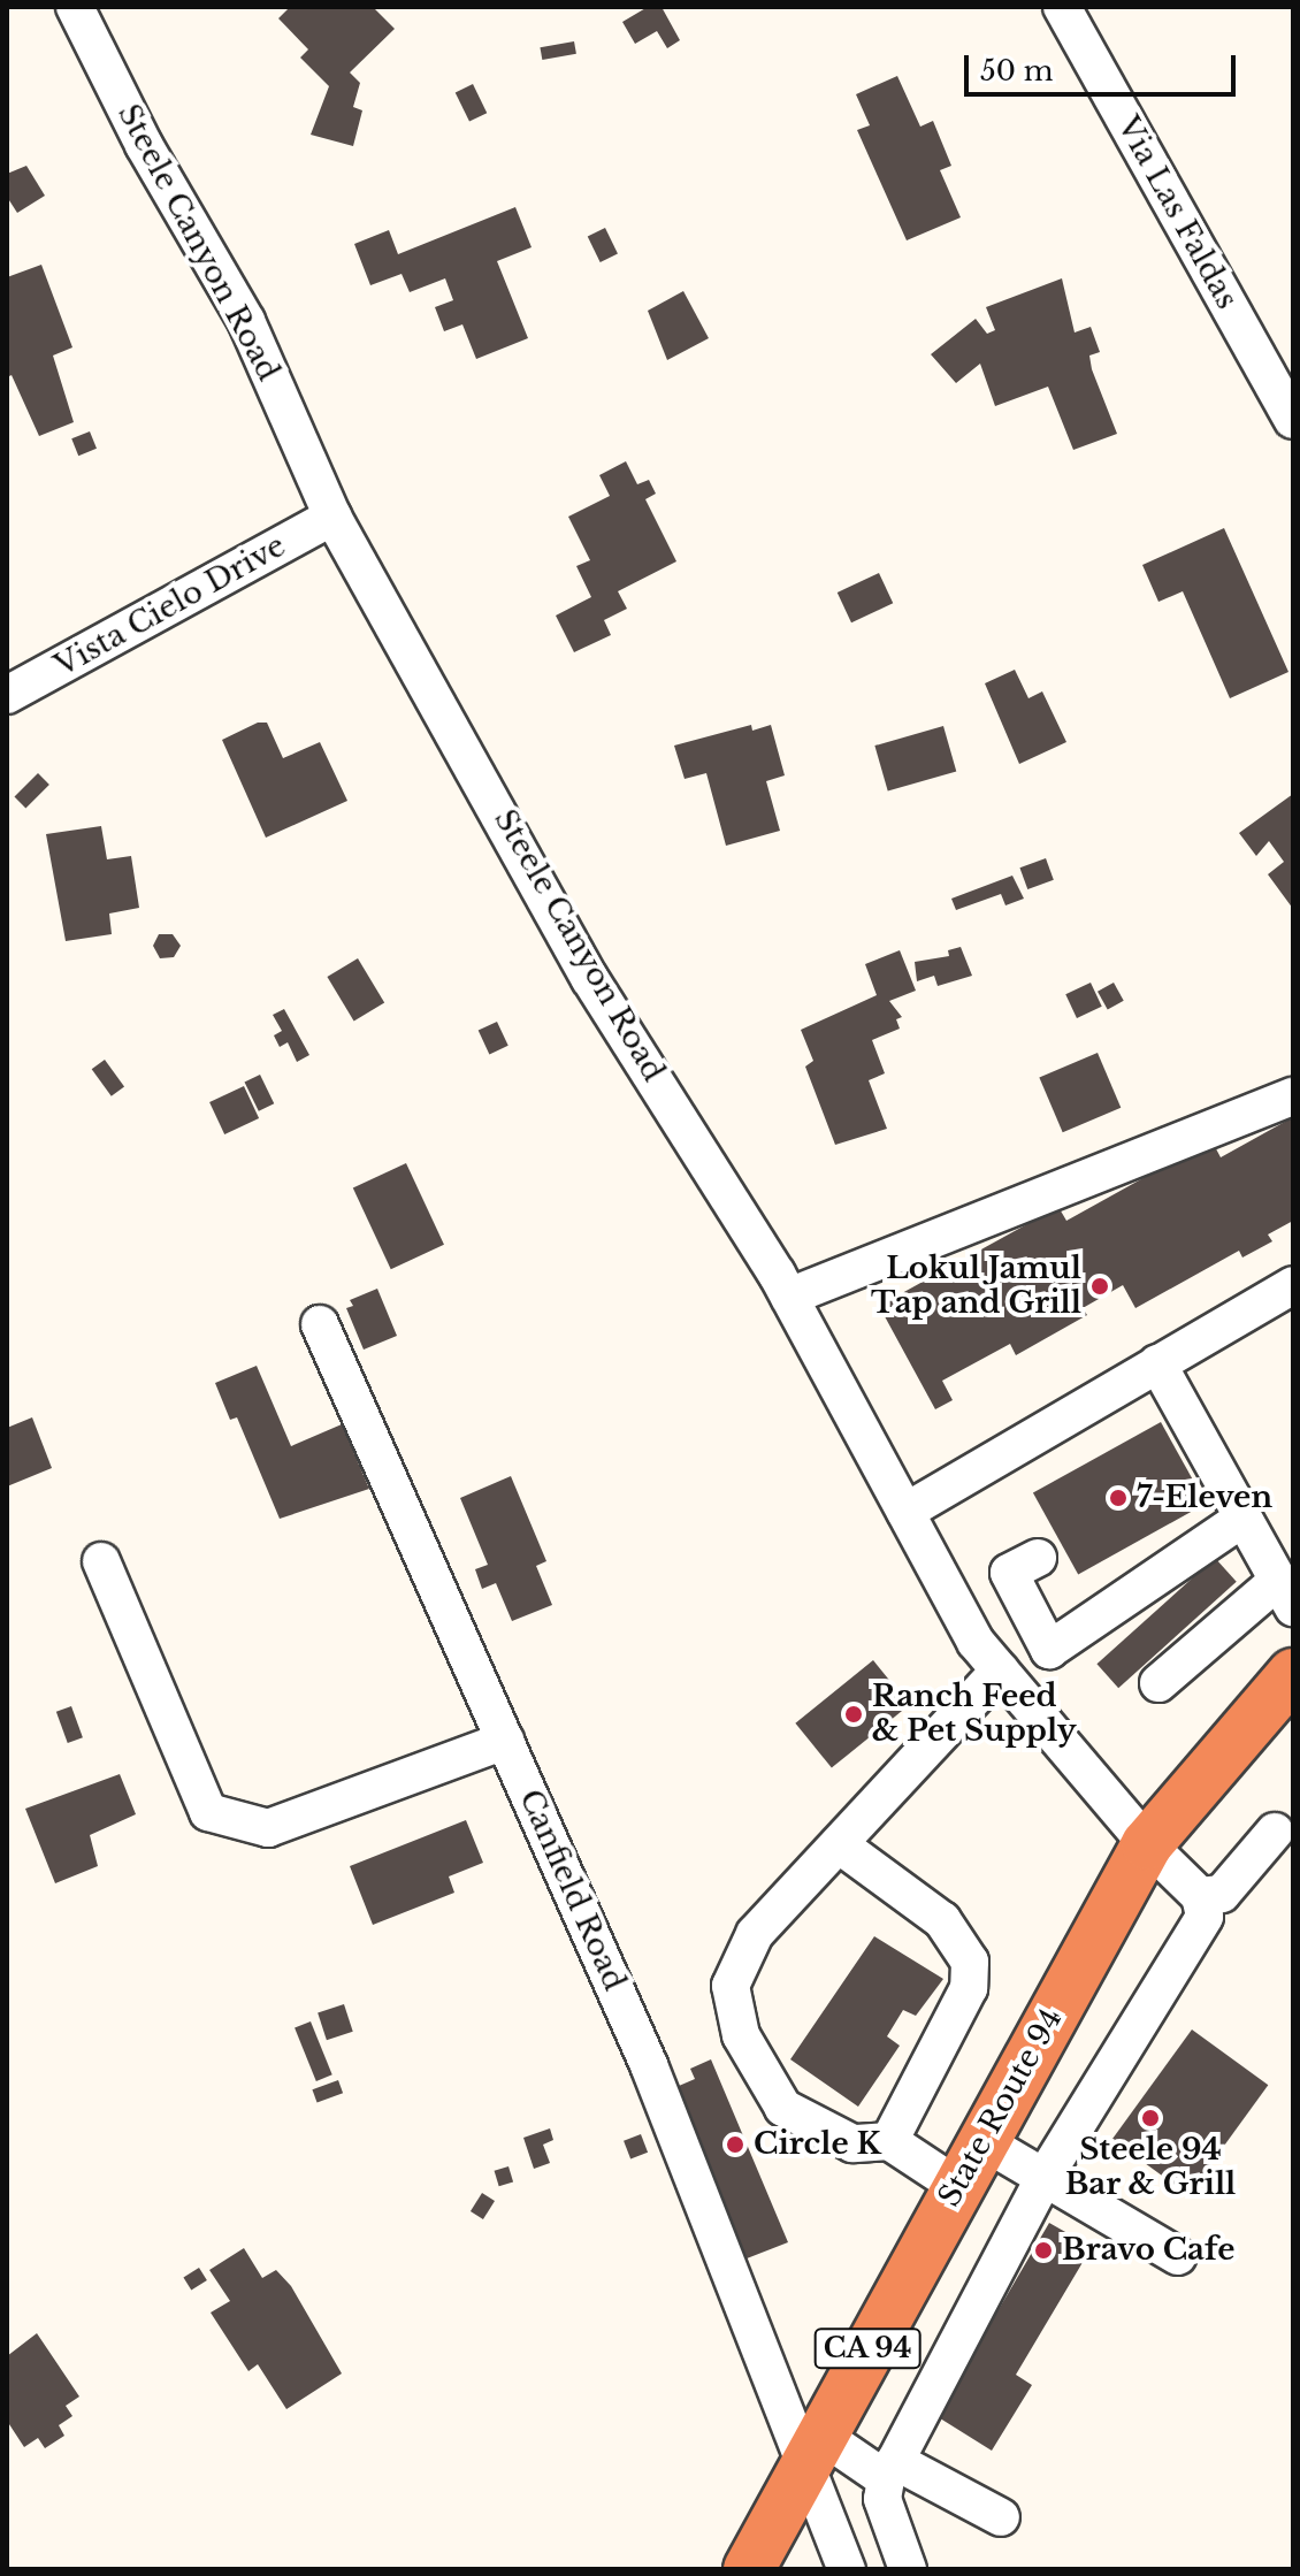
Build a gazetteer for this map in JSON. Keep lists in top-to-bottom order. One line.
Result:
{"streets":{"highway":["State Route 94","CA 94"],"street":["Via Las Faldas","Steele Canyon Road","Vista Cielo Drive","Canfield Road"]},"crossings":[["Steele Canyon Road","Vista Cielo Drive"],["Steele Canyon Road","State Route 94"],["Canfield Road","State Route 94"]],"places":["Lokul Jamul Tap and Grill","7-Eleven","Ranch Feed & Pet Supply","Steele 94 Bar & Grill","Circle K","Bravo Cafe"],"scale_bar":"50 m"}
